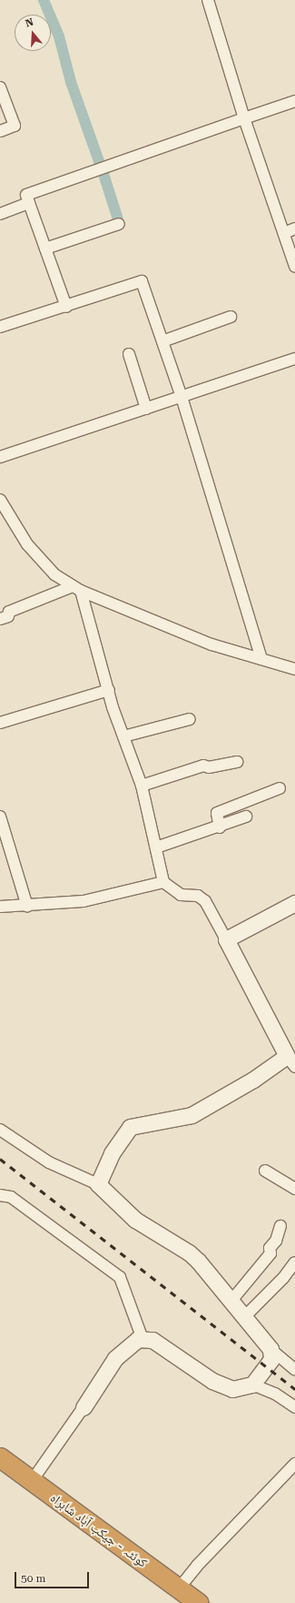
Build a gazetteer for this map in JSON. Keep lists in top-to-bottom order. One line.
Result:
{"streets":{"highway":["کوئٹہ - جیکب آباد شاہراہ"]},"scale_bar":"50 m","north":"top"}
